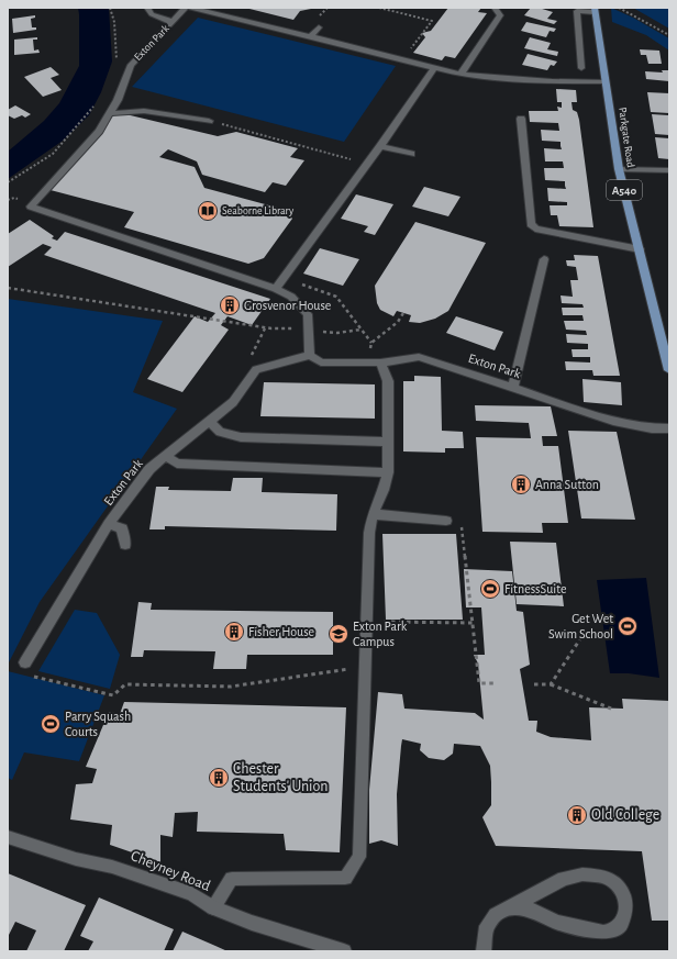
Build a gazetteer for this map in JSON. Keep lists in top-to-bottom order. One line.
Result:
{"streets":{"main road":["Parkgate Road","A540"],"street":["Exton Park","Cheyney Road"]},"places":{"library":["Seaborne Library"],"building":["Grosvenor House","Anna Sutton","Fisher House","Chester Students' Union","Old College"],"sports":["FitnessSuite","Get Wet Swim School","Parry Squash Courts"],"school or university":["Exton Park Campus"]}}
